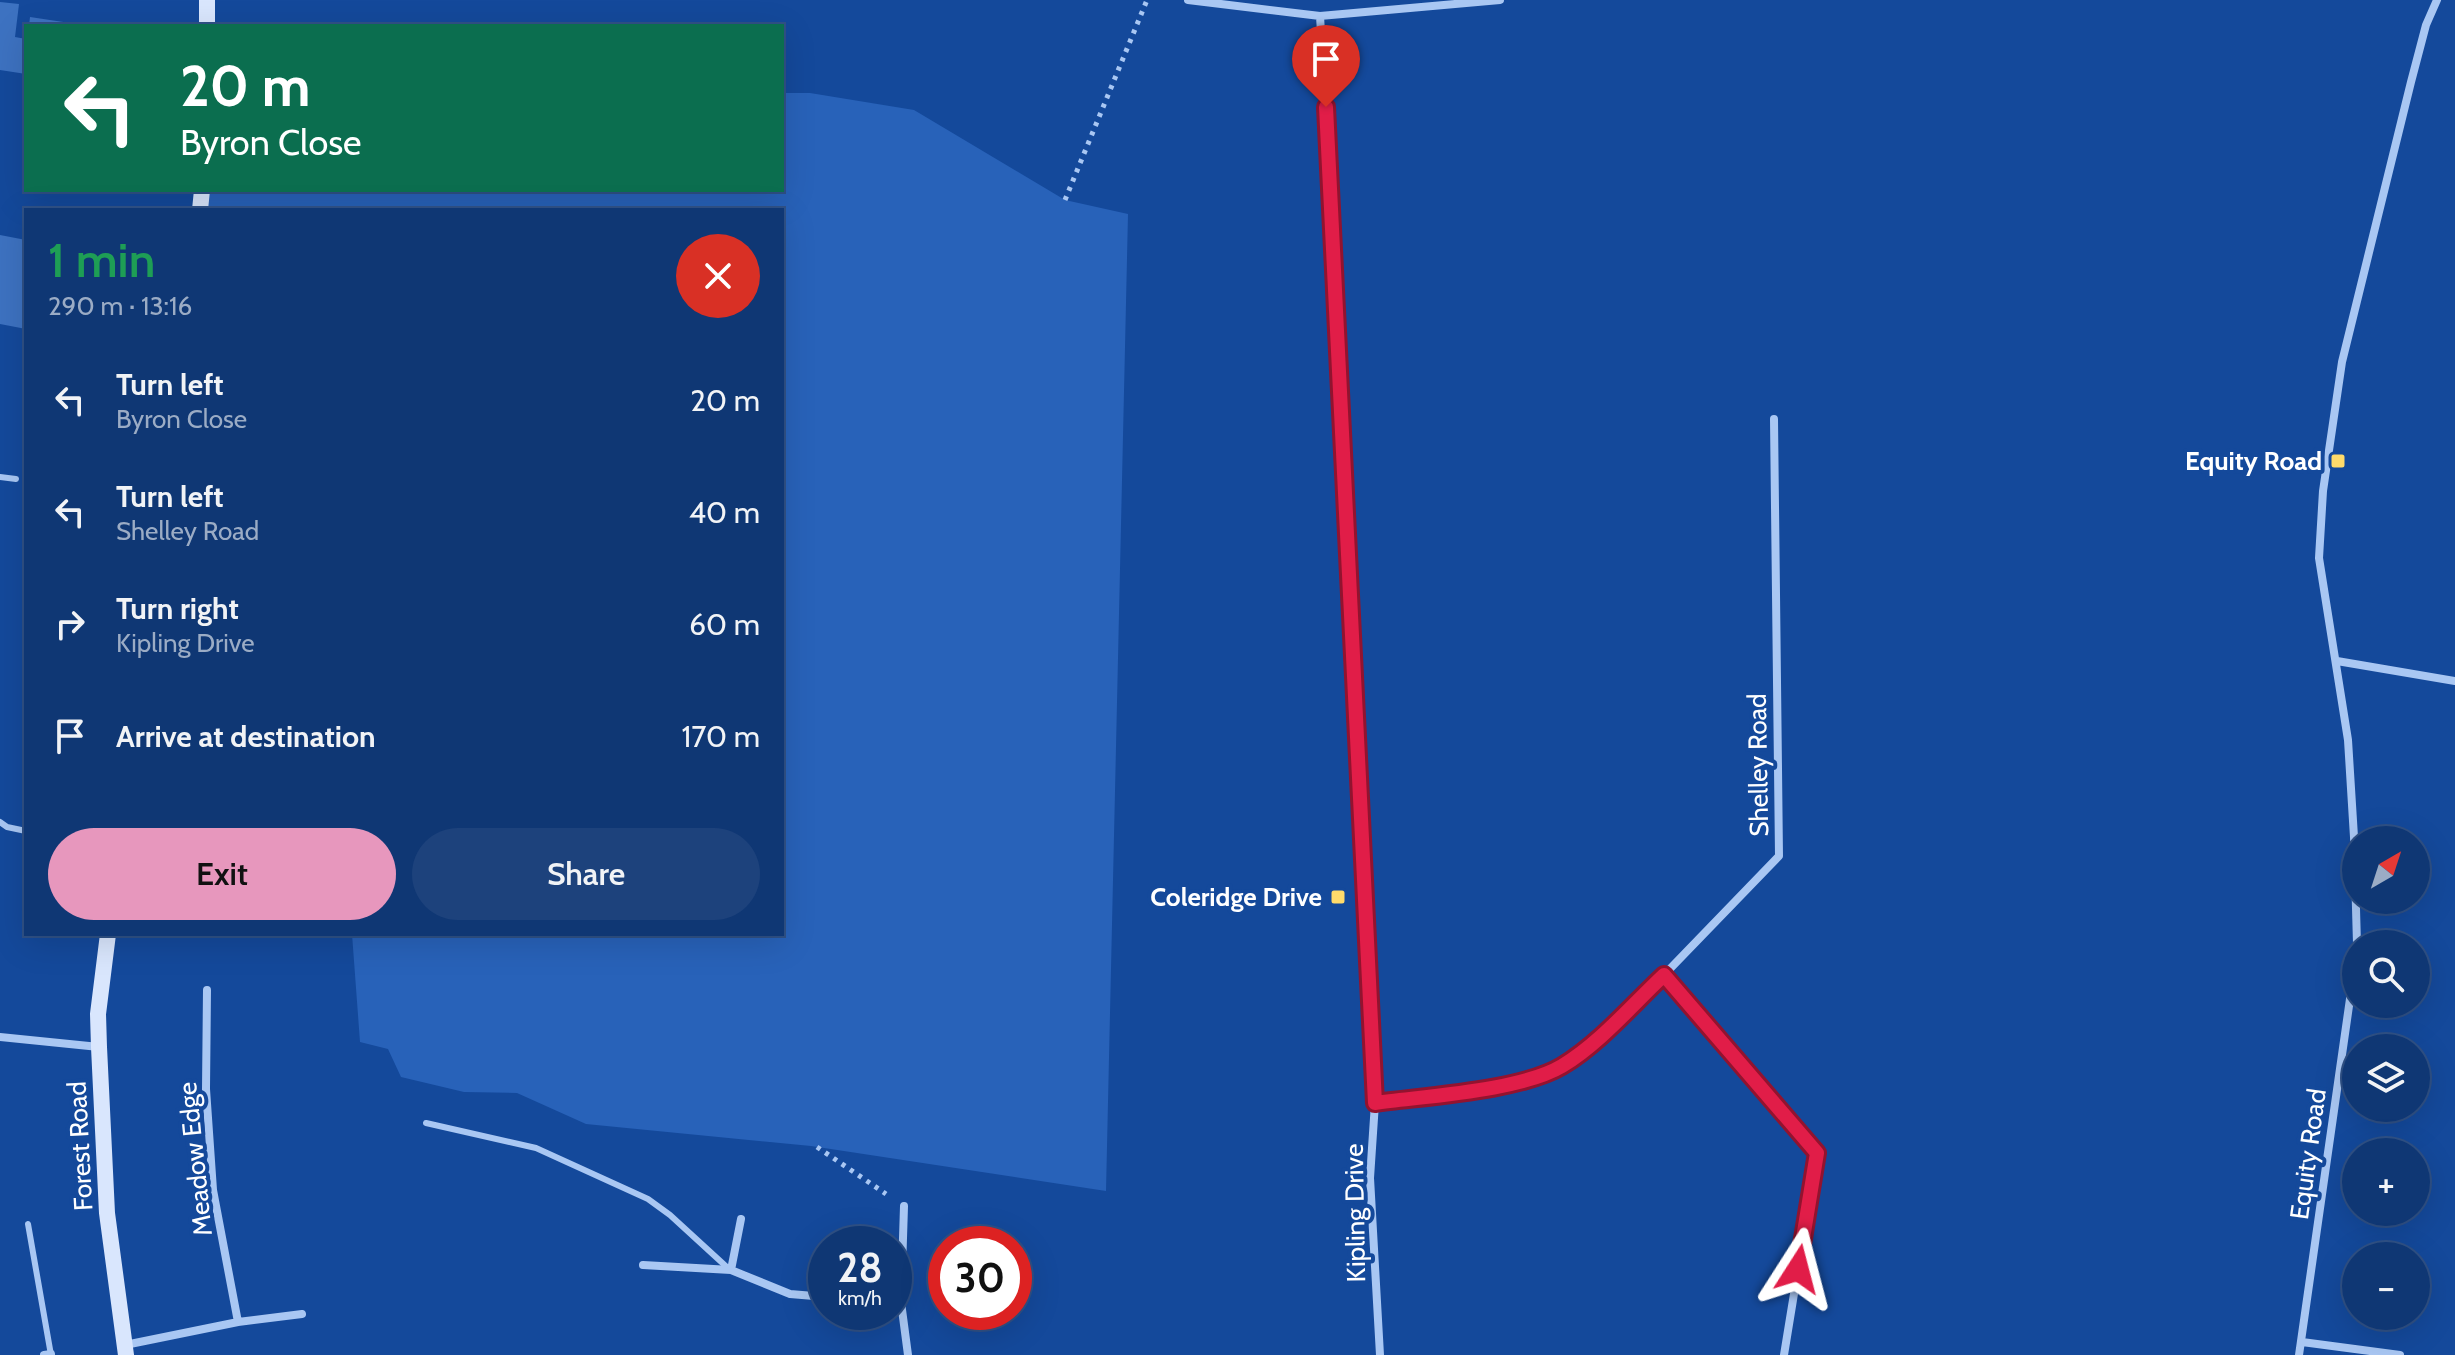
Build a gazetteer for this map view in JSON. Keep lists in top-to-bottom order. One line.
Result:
{"streets":{"street":["Shelley Road","Forest Road","Equity Road","Meadow Edge","Kipling Drive"]},"crossings":[["Shelley Road","Kipling Drive"]],"places":{"transit":["Equity Road","Coleridge Drive"]},"north":"top right","page":{"turn":["20 m","Byron Close"],"heading":["1 min","290 m · 13:16"],"list":[{"name":"Turn left","note":"Byron Close","value":"20 m"},{"name":"Turn left","note":"Shelley Road","value":"40 m"},{"name":"Turn right","note":"Kipling Drive","value":"60 m"},{"name":"Arrive at destination","value":"170 m"}],"buttons":["Exit","Share"],"map_buttons":["+","−"],"speed":"28 km/h","limit":"30"}}
